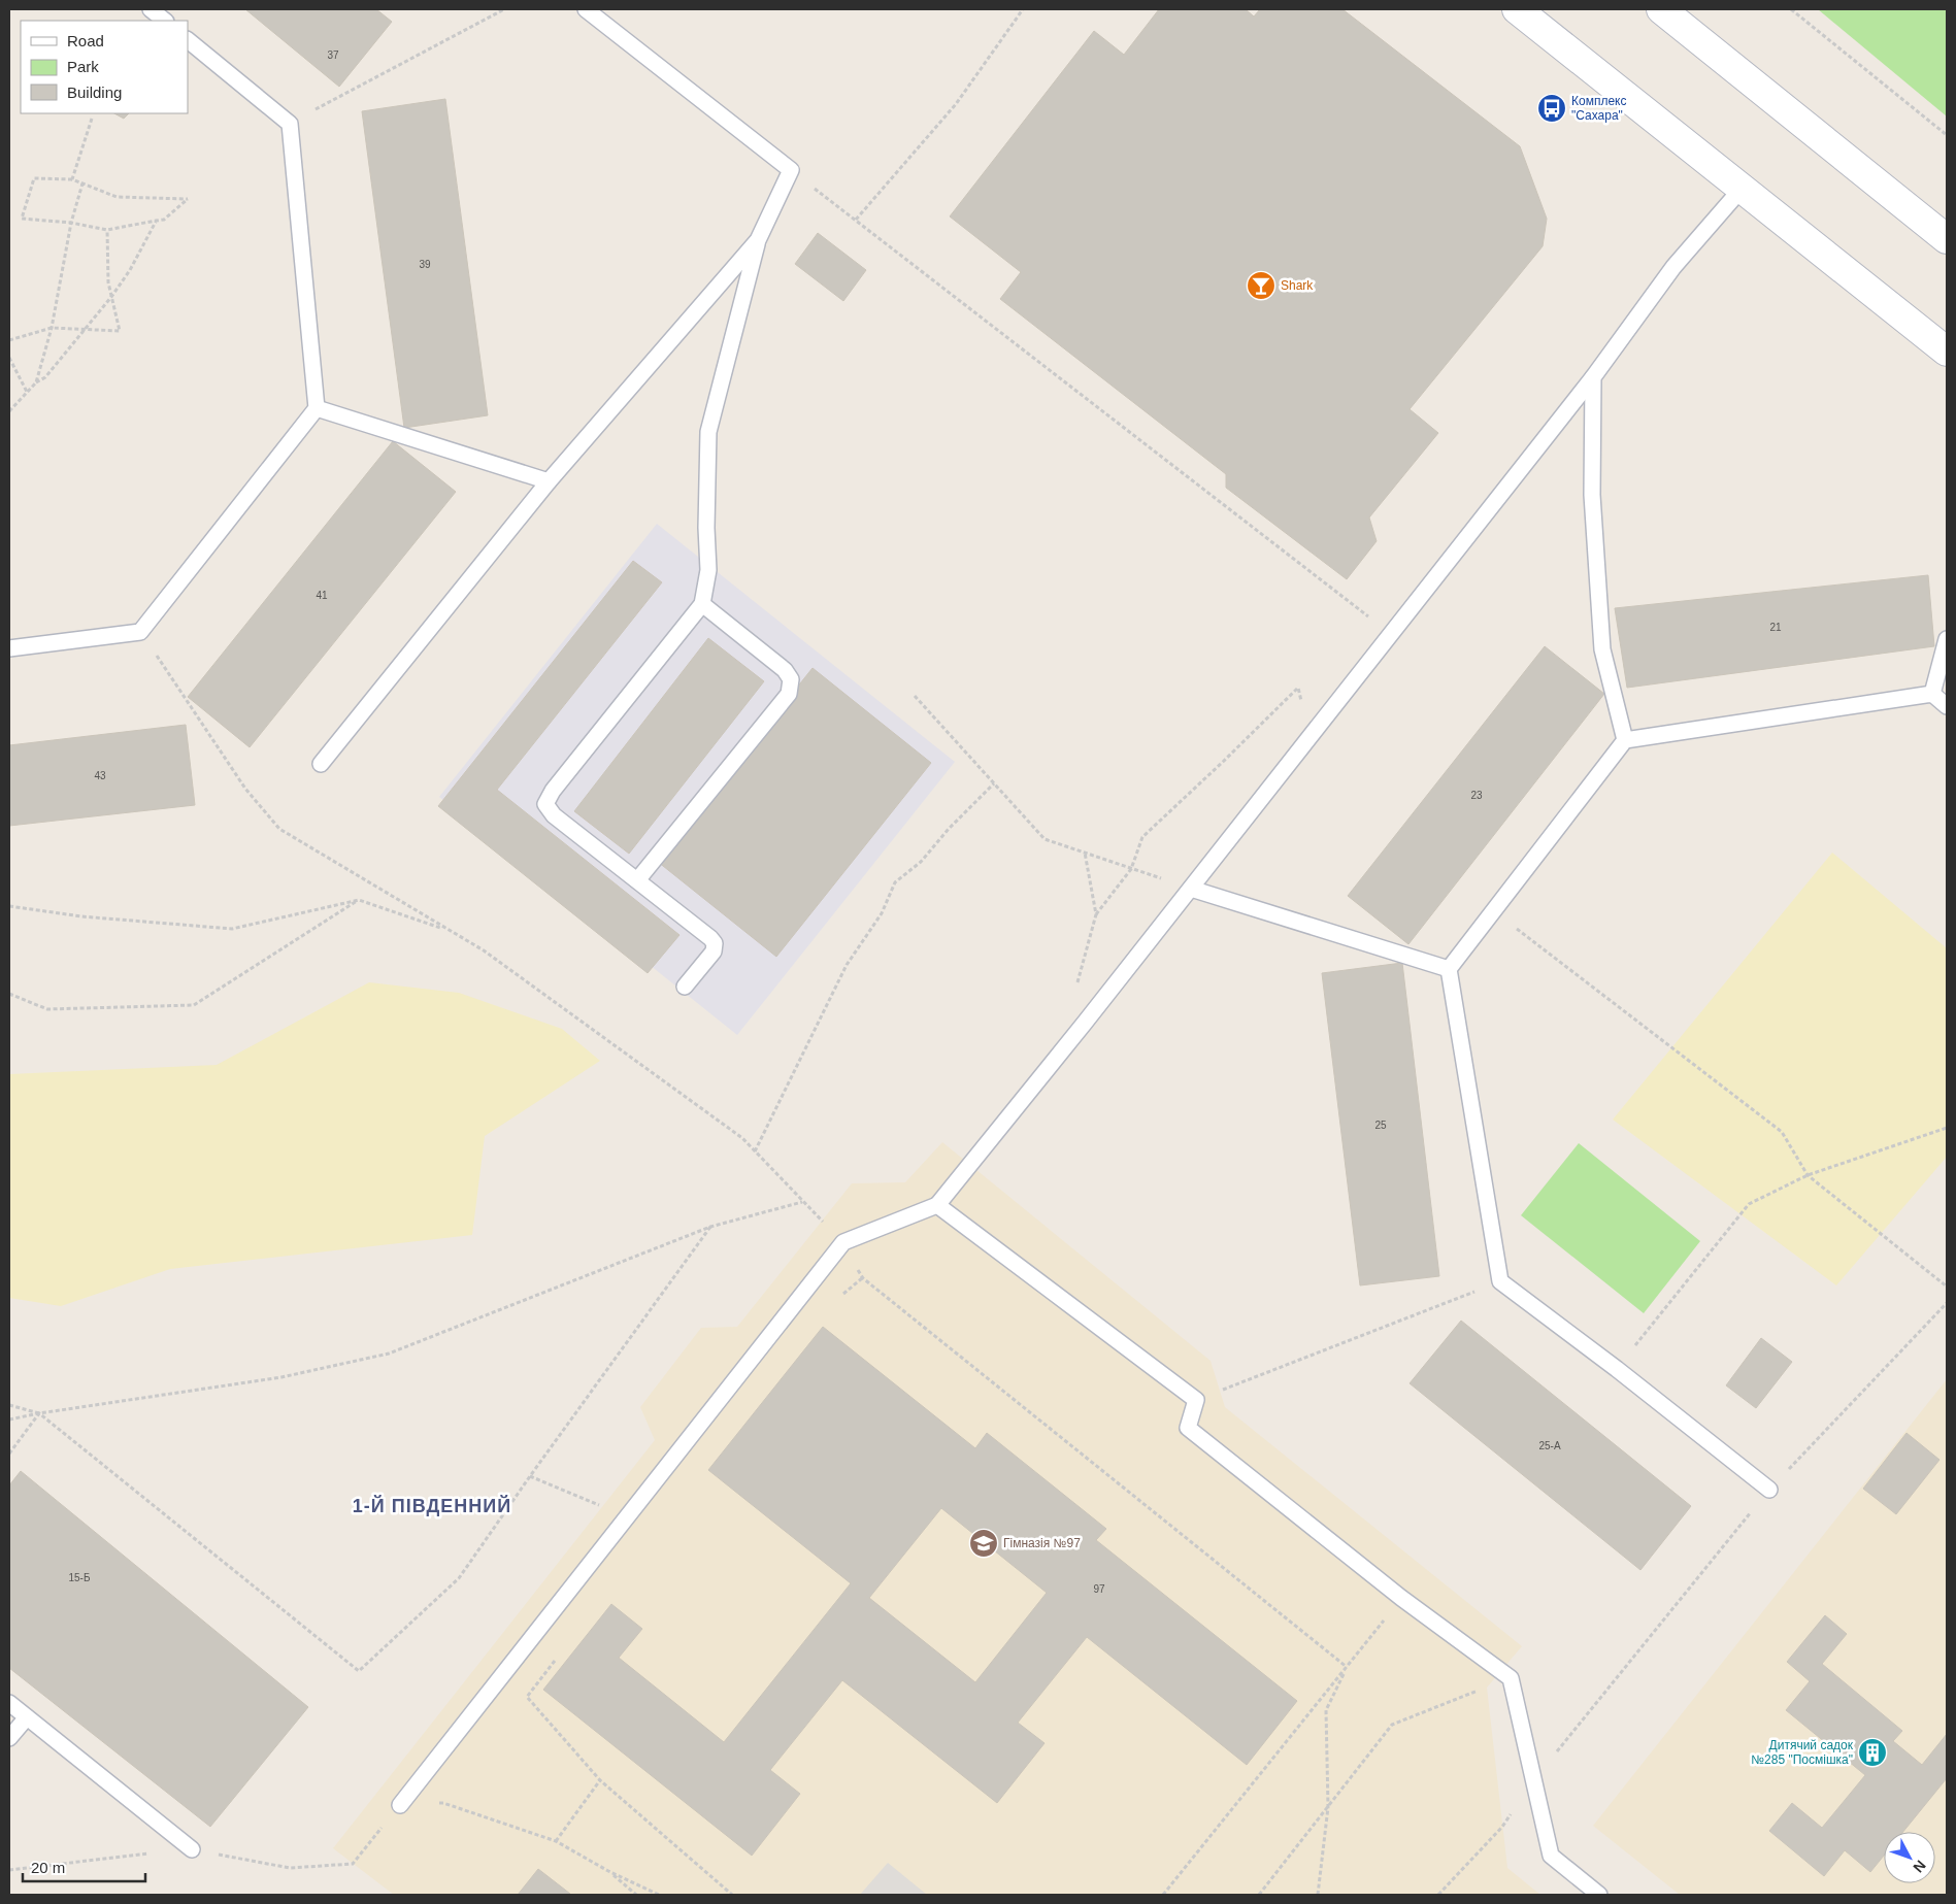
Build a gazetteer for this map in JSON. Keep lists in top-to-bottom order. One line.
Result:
{"districts":["1-Й ПІВДЕННИЙ"],"places":{"bus stop":["Комплекс \"Сахара\""],"bar":["Shark"],"school or university":["Гімназія №97"],"building":["Дитячий садок №285 \"Посмішка\""]},"house_numbers":["37","39","41","21","43","23","25","25-А","15-Б","97"],"legend":["Road","Park","Building"],"scale_bar":"20 m","north":"bottom right"}
